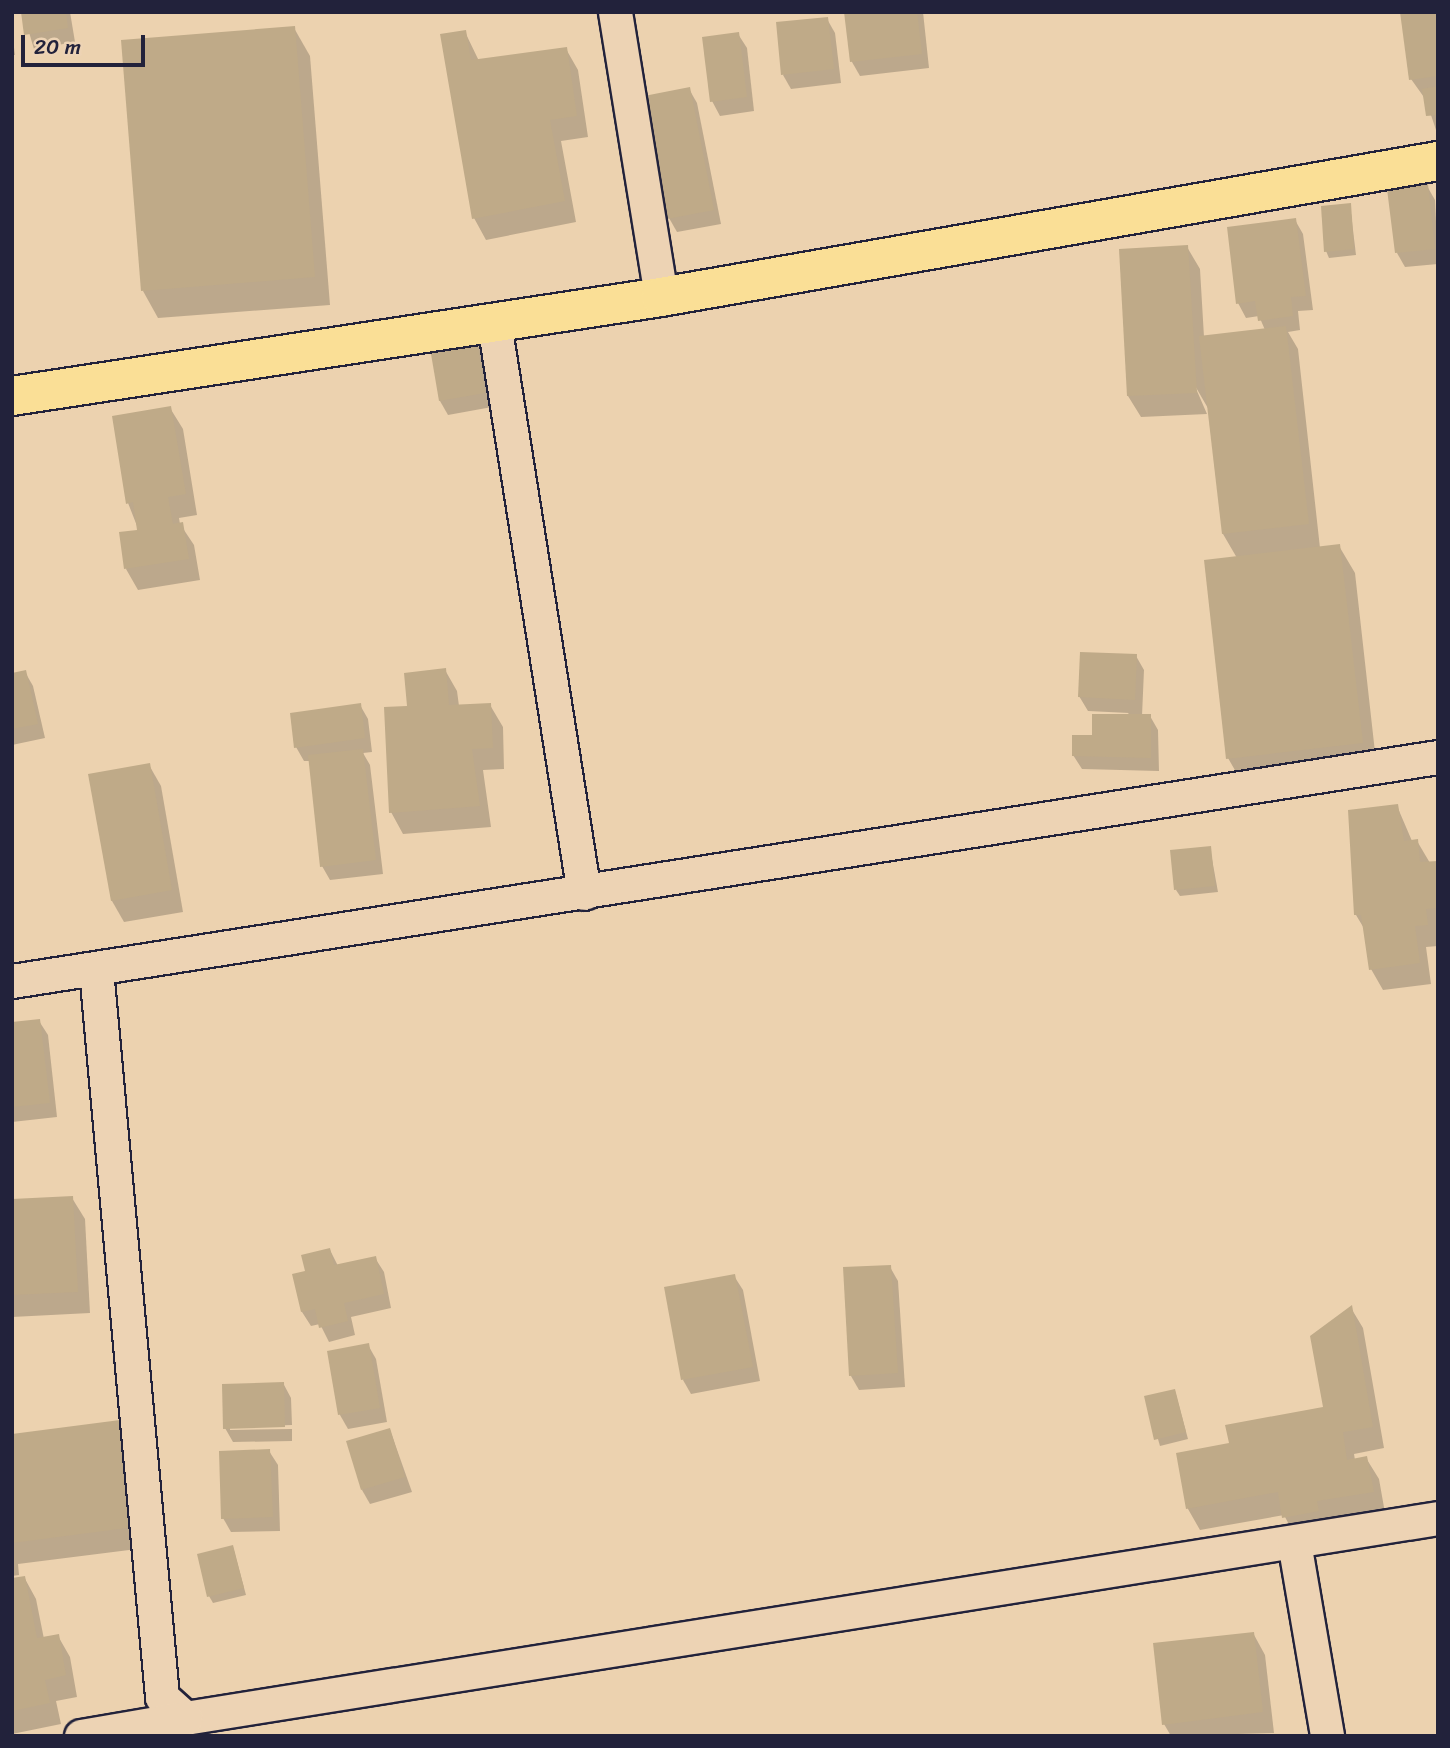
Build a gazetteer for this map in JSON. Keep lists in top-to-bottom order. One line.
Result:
{"scale_bar":"20 m"}
